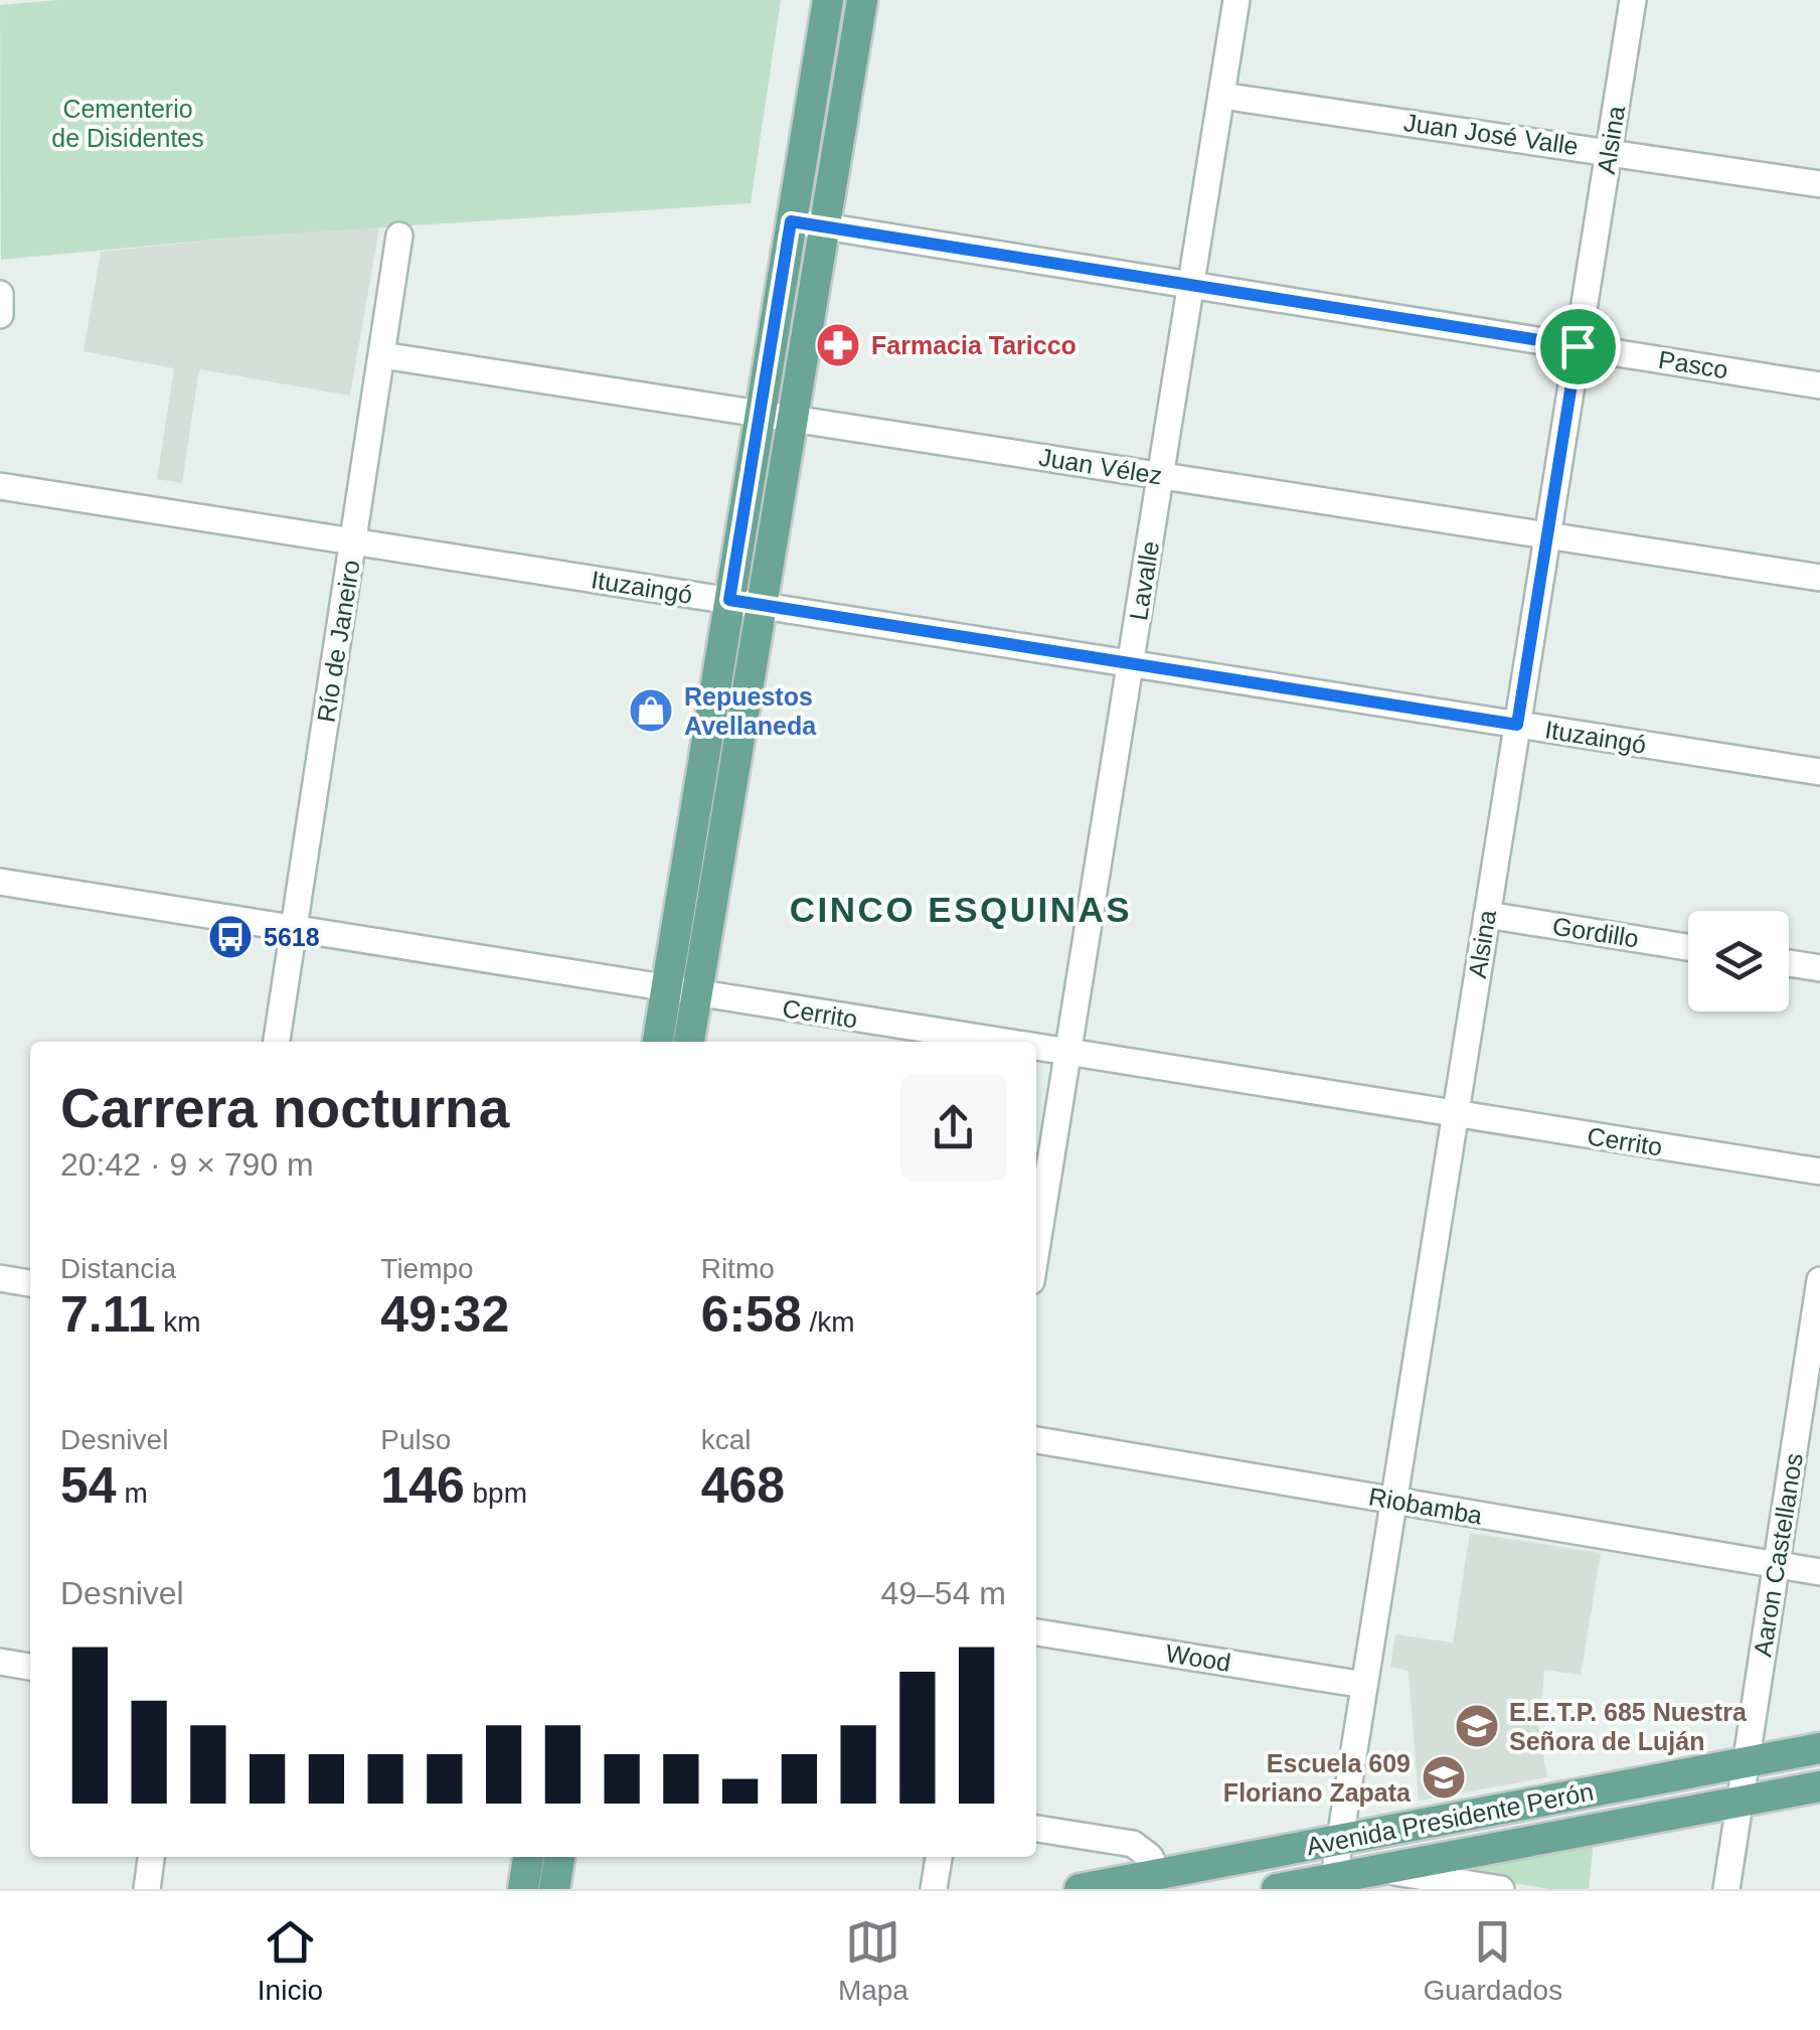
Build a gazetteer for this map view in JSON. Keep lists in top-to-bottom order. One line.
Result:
{"streets":{"main road":["Avenida Presidente Perón"],"street":["Juan José Valle","Alsina","Pasco","Juan Vélez","Lavalle","Ituzaingó","Río de Janeiro","Gordillo","Cerrito","Riobamba","Aaron Castellanos","Wood"]},"crossings":[["Juan José Valle","Alsina"],["Juan José Valle","Lavalle"],["Alsina","Pasco"],["Alsina","Juan Vélez"],["Alsina","Ituzaingó"],["Alsina","Gordillo"],["Alsina","Cerrito"],["Alsina","Riobamba"],["Alsina","Wood"],["Alsina","Avenida Presidente Perón"],["Pasco","Lavalle"],["Juan Vélez","Lavalle"],["Juan Vélez","Río de Janeiro"],["Lavalle","Ituzaingó"],["Lavalle","Cerrito"],["Ituzaingó","Río de Janeiro"],["Río de Janeiro","Cerrito"],["Riobamba","Aaron Castellanos"],["Aaron Castellanos","Avenida Presidente Perón"]],"districts":["CINCO ESQUINAS"],"parks":["Cementerio de Disidentes"],"places":{"pharmacy":["Farmacia Taricco"],"shop":["Repuestos Avellaneda"],"bus stop":["5618"],"school or university":["E.E.T.P. 685 Nuestra Señora de Luján","Escuela 609 Floriano Zapata"]},"page":{"heading":["Carrera nocturna","20:42 · 9 × 790 m"],"stats":[["Distancia","7.11 km"],["Tiempo","49:32"],["Ritmo","6:58 /km"],["Desnivel","54 m"],["Pulso","146 bpm"],["kcal","468"]],"chart":["Desnivel","49–54 m"],"tabs":["Inicio","Mapa","Guardados"]}}
